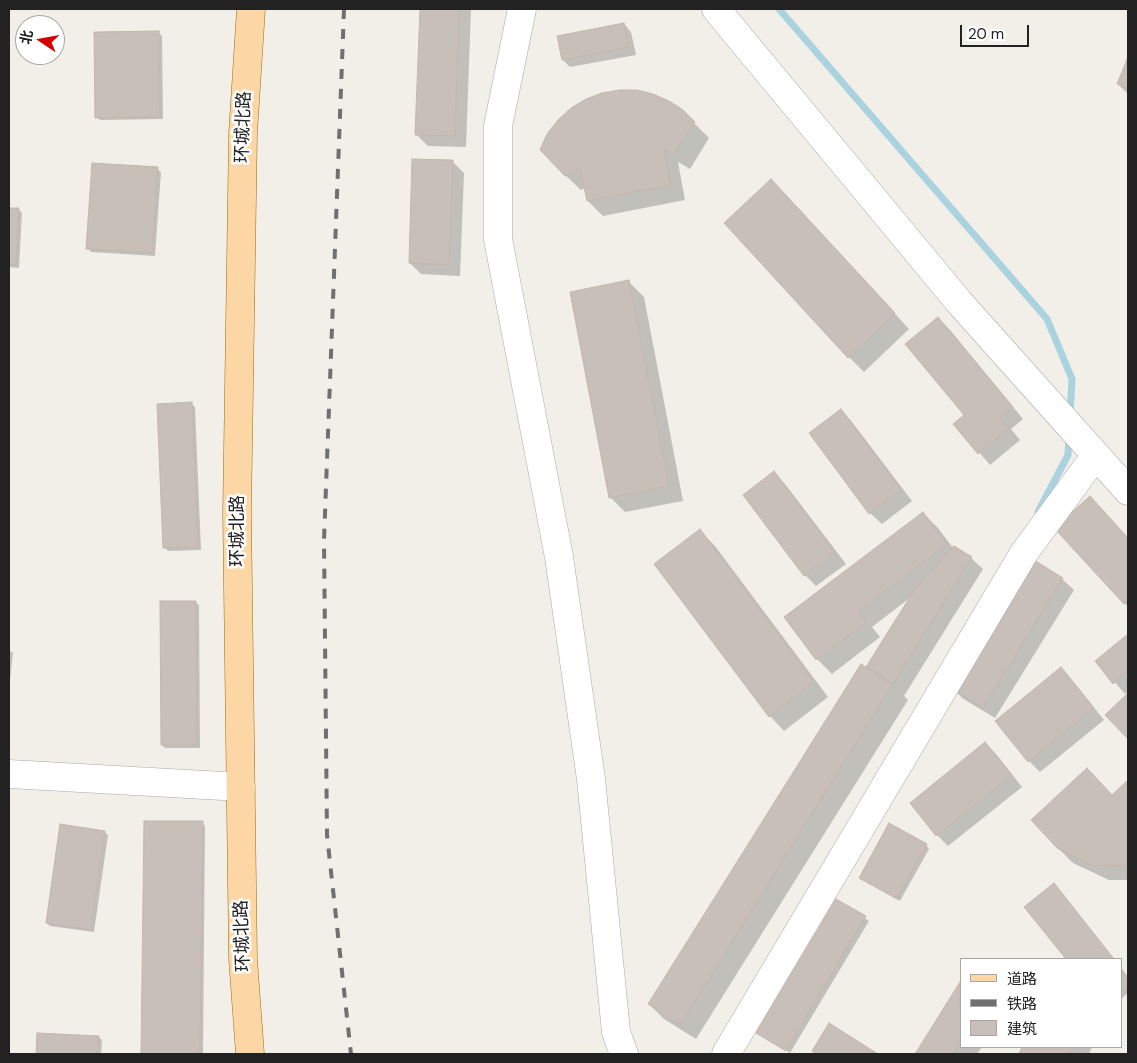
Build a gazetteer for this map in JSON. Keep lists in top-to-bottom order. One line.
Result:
{"streets":{"main road":["环城北路"]},"legend":["道路","铁路","建筑"],"scale_bar":"20 m","north":"left"}
